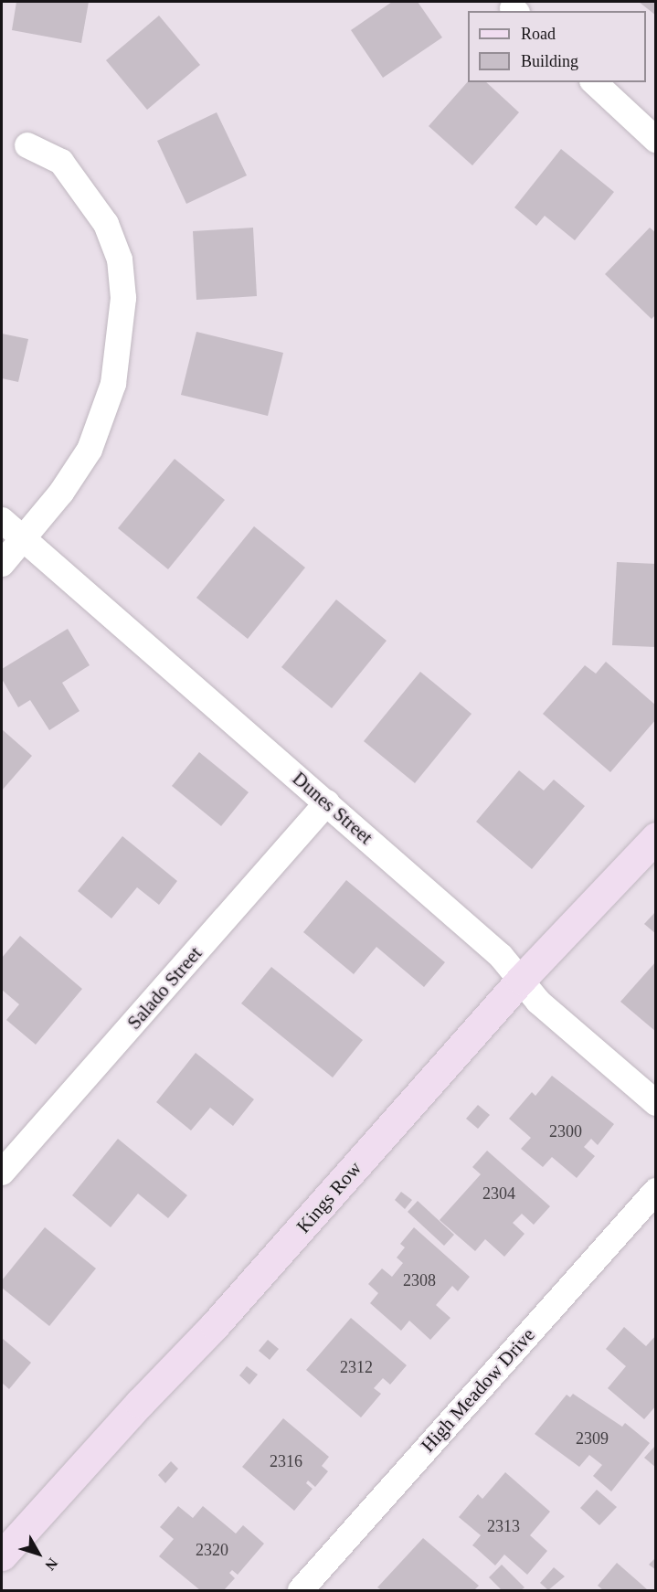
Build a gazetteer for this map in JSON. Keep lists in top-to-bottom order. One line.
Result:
{"streets":{"street":["Dunes Street","Salado Street","Kings Row","High Meadow Drive"]},"crossings":[["Dunes Street","Salado Street"],["Dunes Street","Kings Row"]],"house_numbers":["2300","2304","2308","2312","2309","2316","2313","2320"],"legend":["Road","Building"],"north":"bottom right"}
